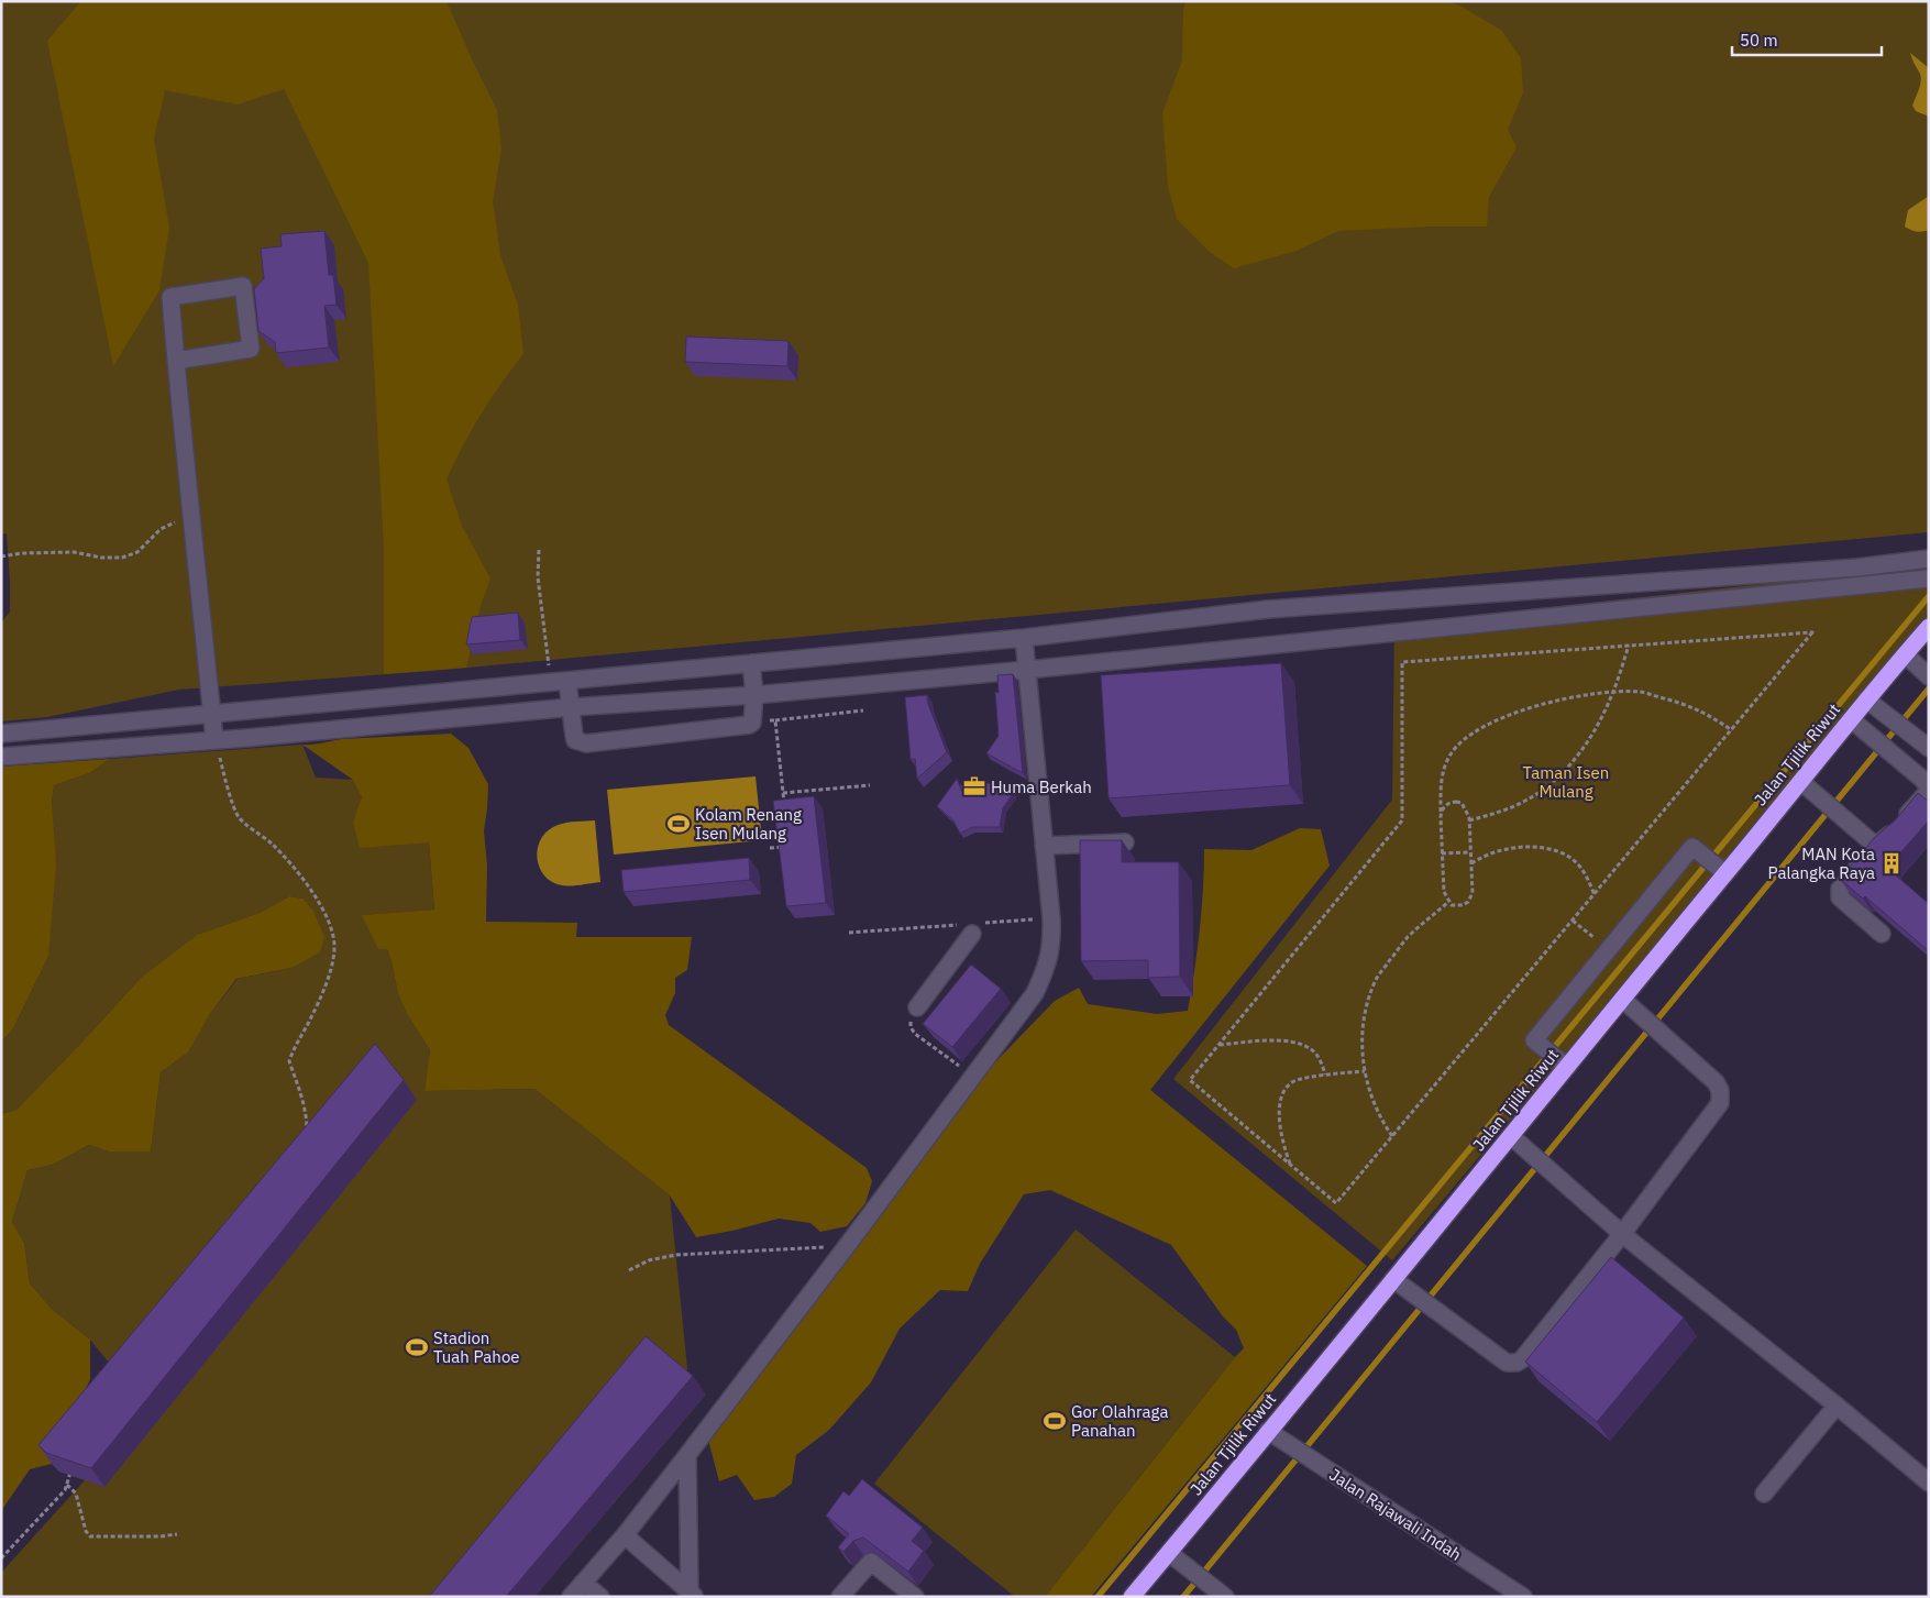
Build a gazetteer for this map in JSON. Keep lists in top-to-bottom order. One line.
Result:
{"streets":{"highway":["Jalan Tjilik Riwut"],"street":["Jalan Rajawali Indah"]},"crossings":[["Jalan Tjilik Riwut","Jalan Rajawali Indah"]],"parks":["Taman Isen Mulang"],"places":{"office":["Huma Berkah"],"sports":["Kolam Renang Isen Mulang","Stadion Tuah Pahoe","Gor Olahraga Panahan"],"building":["MAN Kota Palangka Raya"]},"scale_bar":"50 m"}
